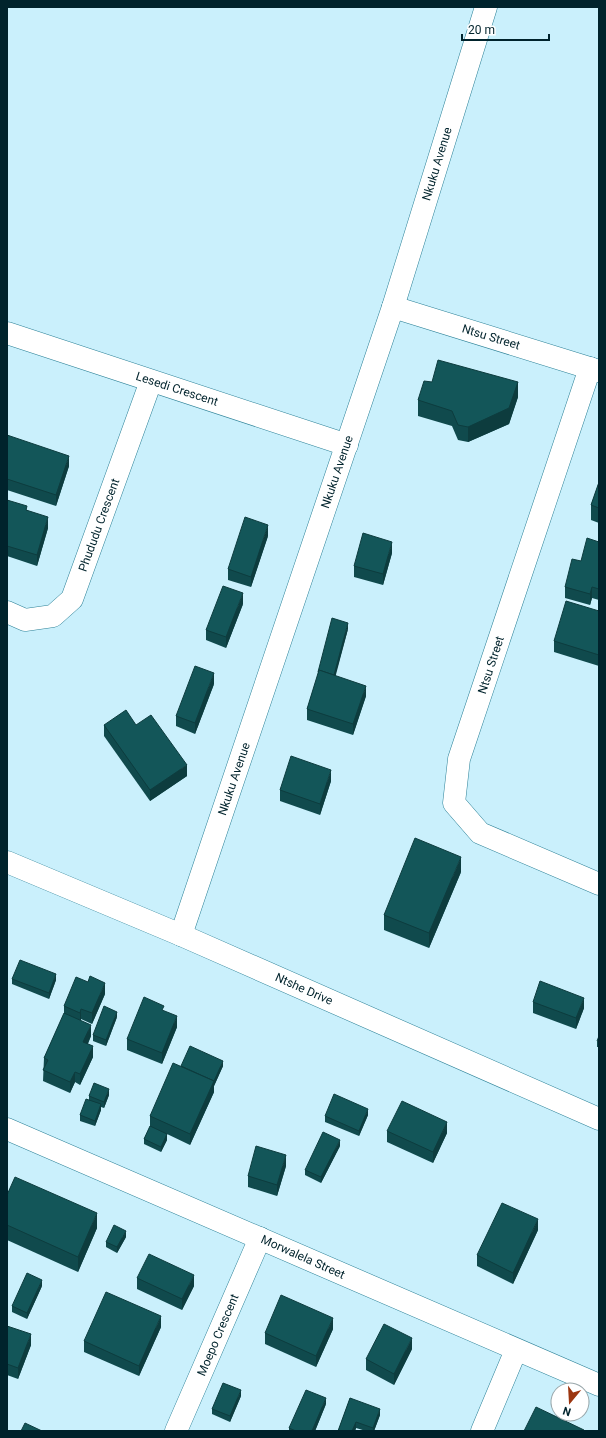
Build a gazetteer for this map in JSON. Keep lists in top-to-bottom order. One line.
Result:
{"streets":{"street":["Nkuku Avenue","Ntsu Street","Lesedi Crescent","Phududu Crescent","Ntshe Drive","Morwalela Street","Moepo Crescent"]},"crossings":[["Nkuku Avenue","Ntsu Street"],["Nkuku Avenue","Lesedi Crescent"],["Nkuku Avenue","Ntshe Drive"],["Lesedi Crescent","Phududu Crescent"],["Morwalela Street","Moepo Crescent"]],"scale_bar":"20 m","north":"bottom"}
